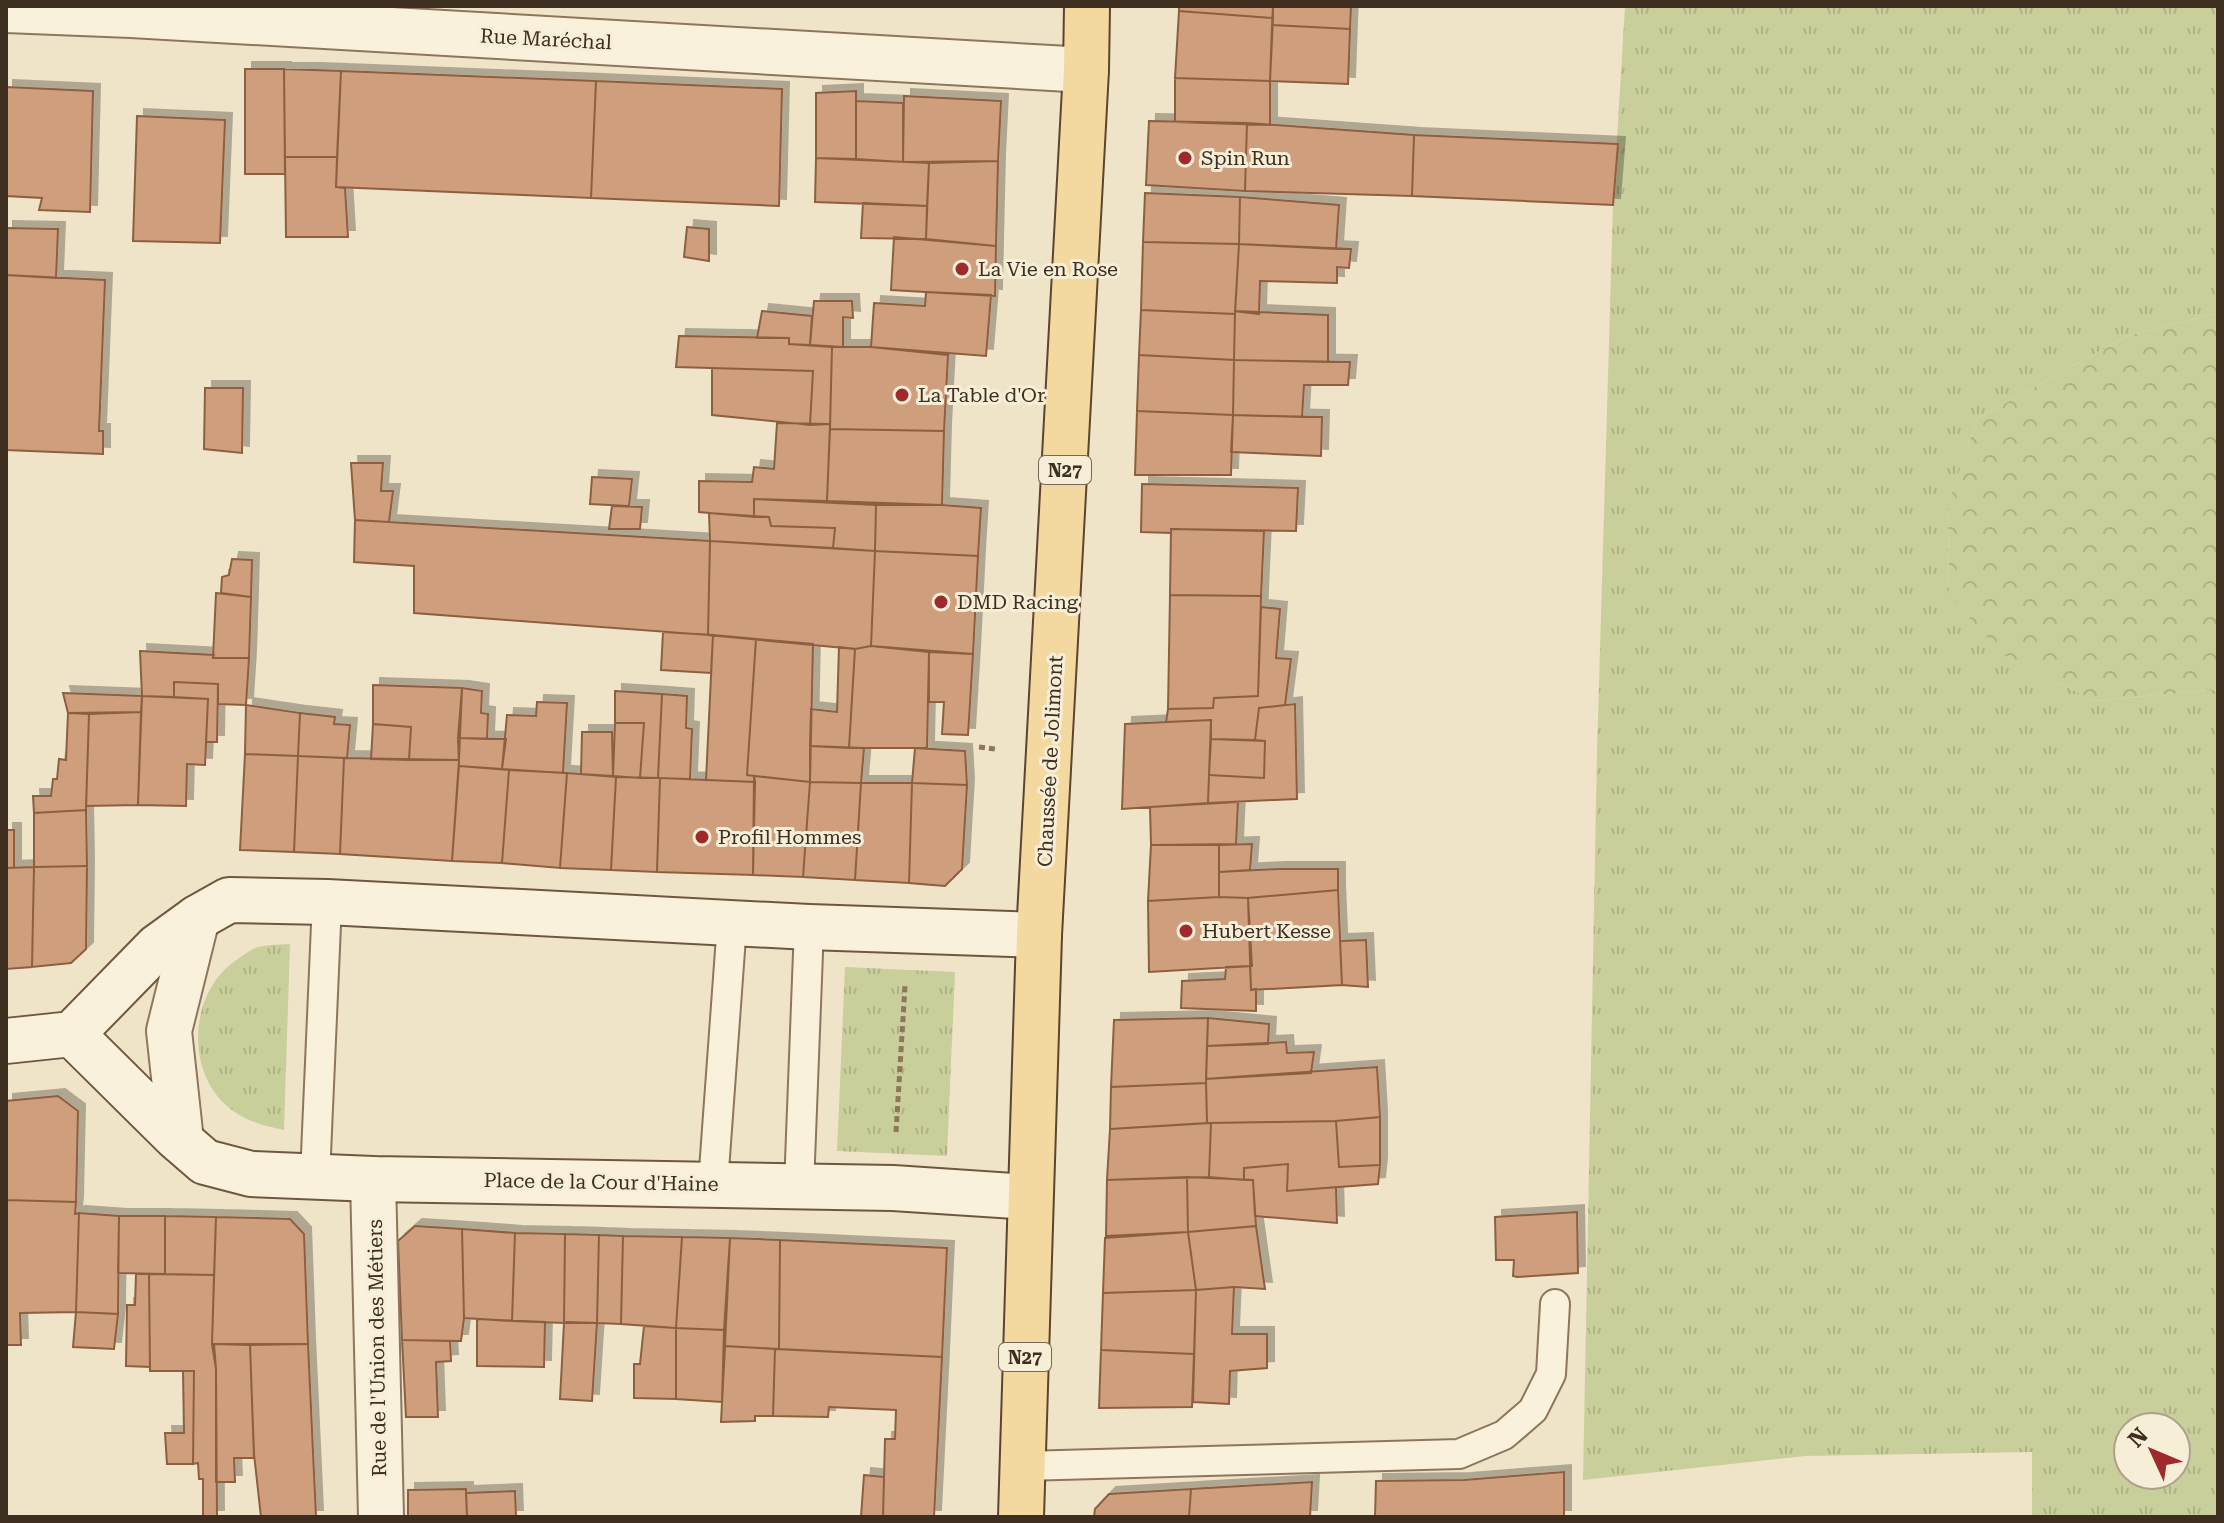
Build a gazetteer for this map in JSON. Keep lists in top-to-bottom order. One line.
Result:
{"streets":{"main road":["N27","Chaussée de Jolimont"],"street":["Rue Maréchal","Place de la Cour d'Haine","Rue de l'Union des Métiers"]},"crossings":[["Rue Maréchal","Chaussée de Jolimont"],["Chaussée de Jolimont","Place de la Cour d'Haine"],["Place de la Cour d'Haine","Rue de l'Union des Métiers"]],"places":["Spin Run","La Vie en Rose","La Table d'Or","DMD Racing","Profil Hommes","Hubert Kesse"],"north":"top left"}
